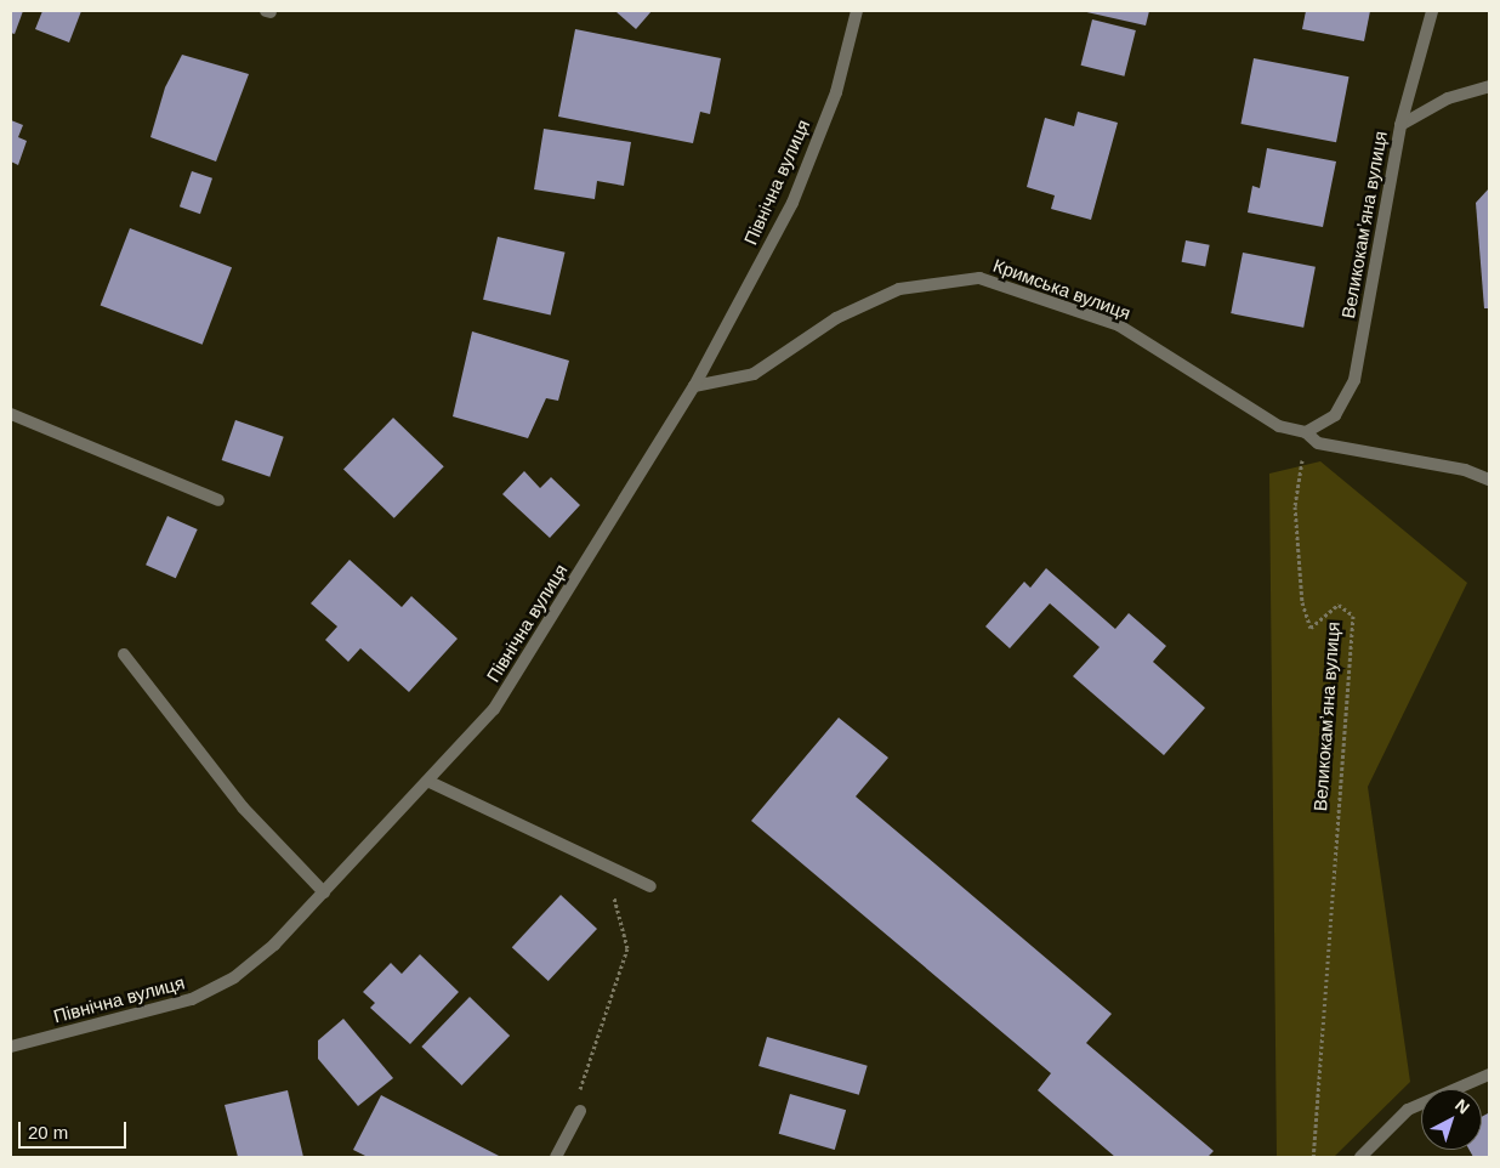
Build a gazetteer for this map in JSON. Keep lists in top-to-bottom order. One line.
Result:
{"streets":{"street":["Північна вулиця","Великокамʼяна вулиця","Кримська вулиця"]},"crossings":[["Північна вулиця","Кримська вулиця"],["Великокамʼяна вулиця","Кримська вулиця"]],"scale_bar":"20 m","north":"top right"}
